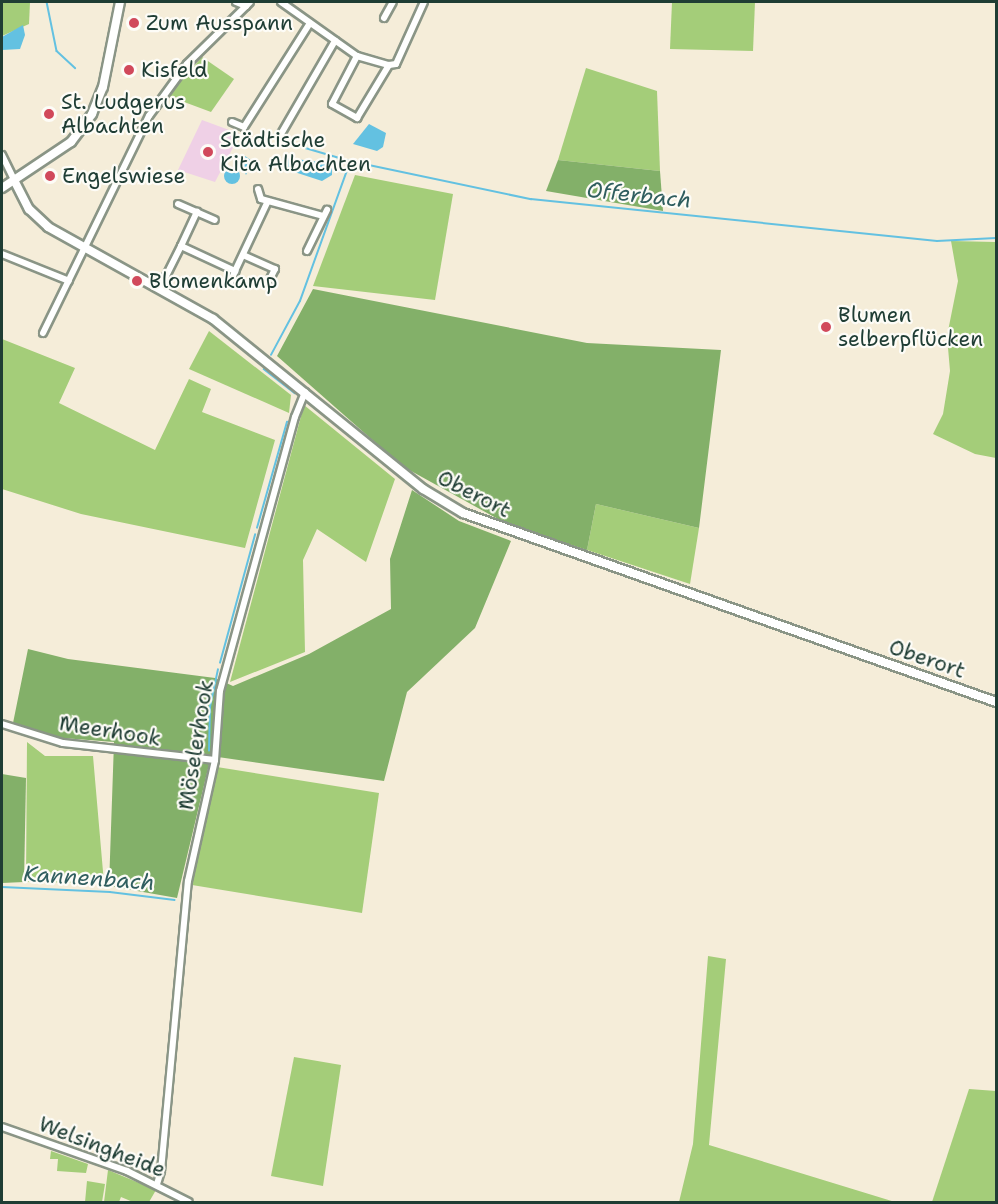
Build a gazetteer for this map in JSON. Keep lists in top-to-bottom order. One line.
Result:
{"streets":{"main road":["Oberort"],"street":["Meerhook","Möselerhook","Welsingheide"]},"crossings":[["Oberort","Möselerhook"],["Meerhook","Möselerhook"],["Möselerhook","Welsingheide"]],"water":["Offerbach","Kannenbach"],"places":["Zum Ausspann","Kisfeld","St. Ludgerus Albachten","Städtische Kita Albachten","Engelswiese","Blomenkamp","Blumen selberpflücken"]}
